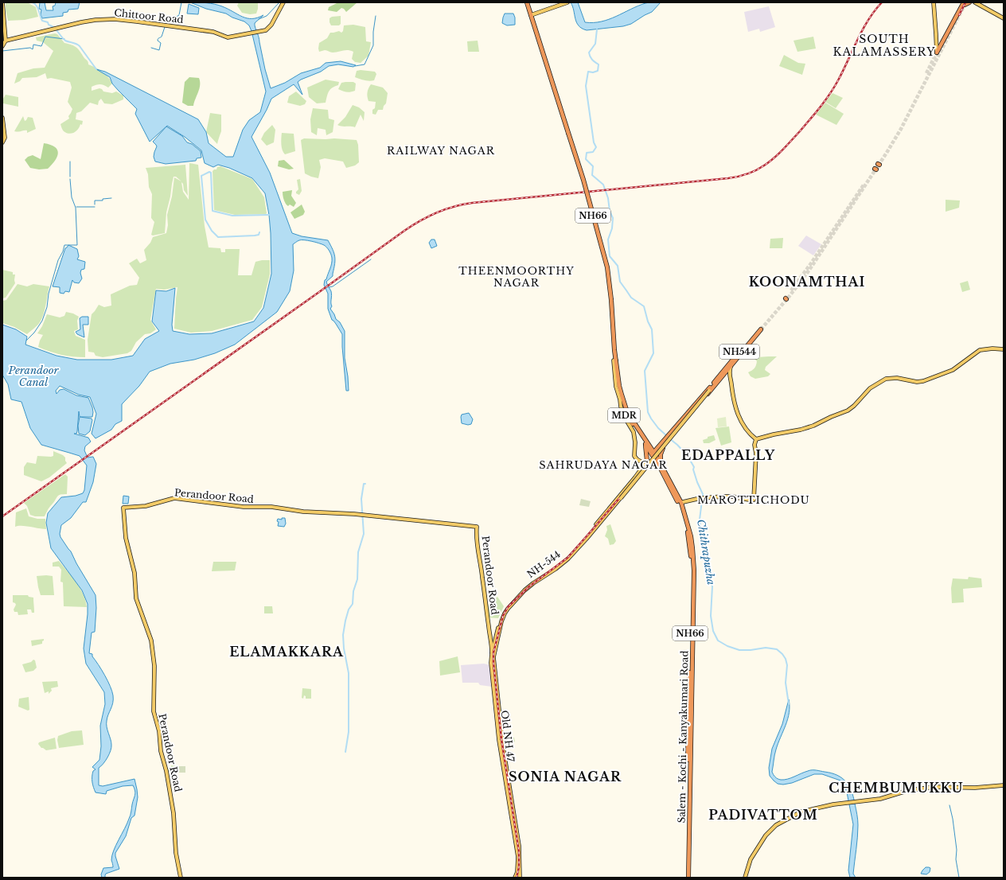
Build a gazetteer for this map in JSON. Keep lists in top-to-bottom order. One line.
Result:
{"streets":{"highway":["NH66","NH544","Salem - Kochi - Kanyakumari Road"],"main road":["Chittoor Road","MDR","Perandoor Road","NH-544","Old NH 47"]},"crossings":[["NH66","NH544"],["NH66","MDR"],["NH66","Salem - Kochi - Kanyakumari Road"],["NH544","Salem - Kochi - Kanyakumari Road"],["Perandoor Road","NH-544"],["Perandoor Road","Old NH 47"],["NH-544","Old NH 47"]],"districts":["SOUTH KALAMASSERY","RAILWAY NAGAR","THEENMOORTHY NAGAR","KOONAMTHAI","EDAPPALLY","SAHRUDAYA NAGAR","MAROTTICHODU","ELAMAKKARA","SONIA NAGAR","CHEMBUMUKKU","PADIVATTOM"],"water":["Perandoor Canal","Chithrapuzha"]}
